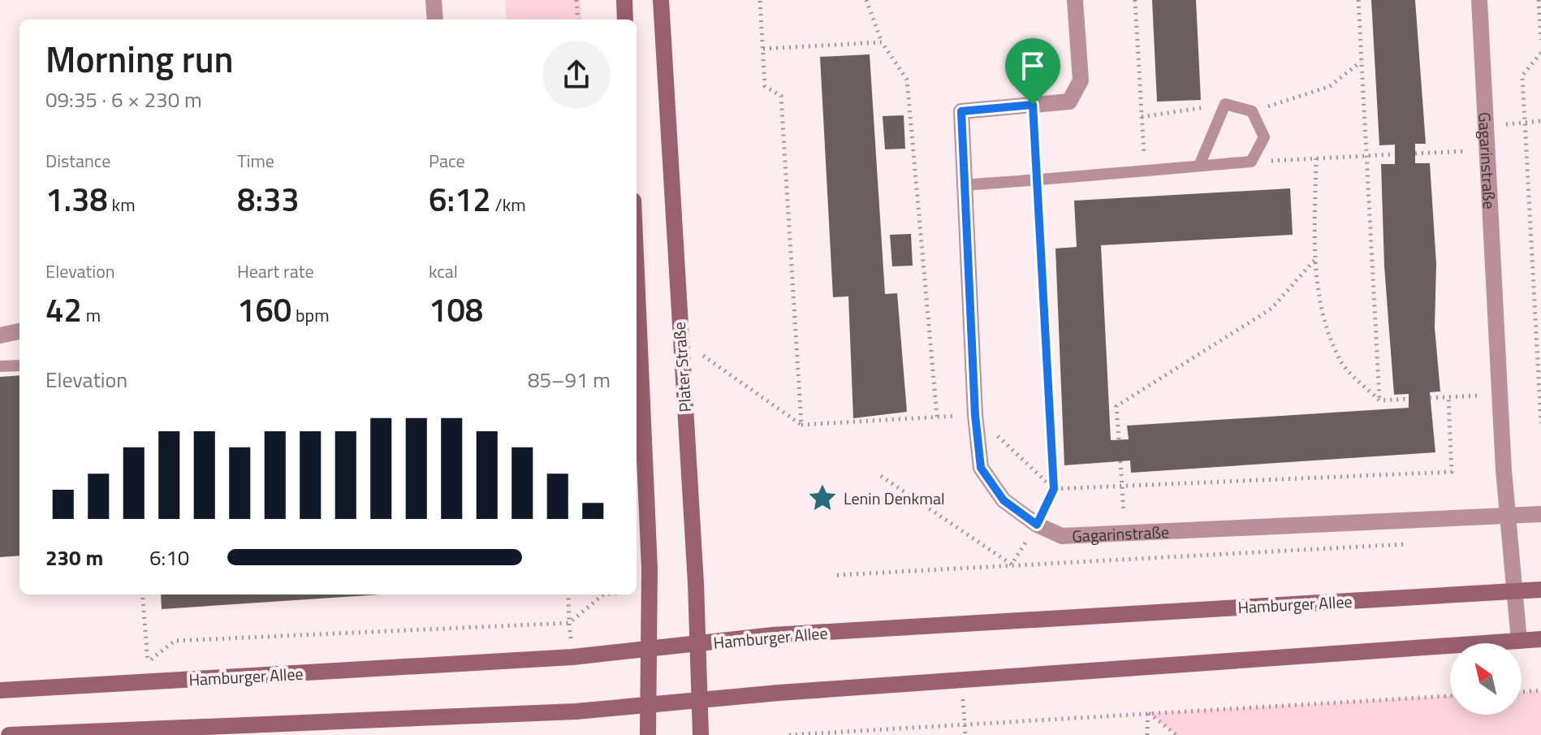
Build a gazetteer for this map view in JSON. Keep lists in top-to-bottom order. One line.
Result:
{"streets":{"street":["Gagarinstraße","Plater Straße","Hamburger Allee"]},"crossings":[["Gagarinstraße","Hamburger Allee"],["Plater Straße","Hamburger Allee"]],"places":{"place":["Lenin Denkmal"]},"north":"top left","page":{"heading":["Morning run","09:35 · 6 × 230 m"],"stats":[["Distance","1.38 km"],["Time","8:33"],["Pace","6:12 /km"],["Elevation","42 m"],["Heart rate","160 bpm"],["kcal","108"]],"chart":["Elevation","85–91 m"],"list":[{"name":"230 m","note":"6:10"}]}}
